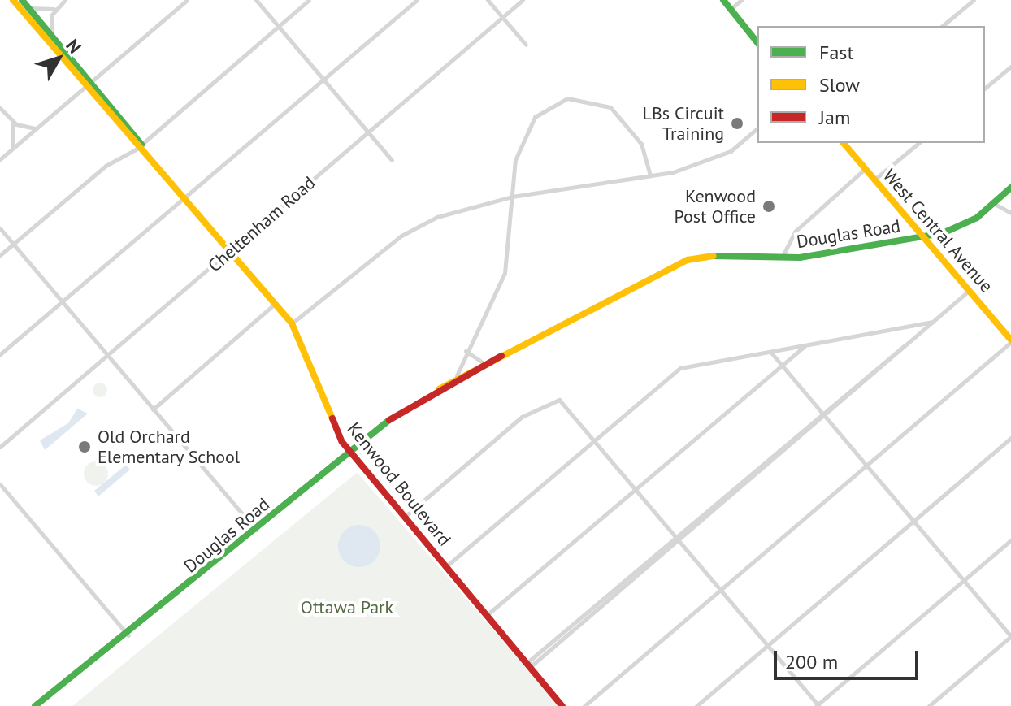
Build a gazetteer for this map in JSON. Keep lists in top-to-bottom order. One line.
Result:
{"streets":{"street":["Cheltenham Road","West Central Avenue","Douglas Road","Kenwood Boulevard"]},"crossings":[["Cheltenham Road","Kenwood Boulevard"],["West Central Avenue","Douglas Road"],["Douglas Road","Kenwood Boulevard"]],"parks":["Ottawa Park"],"places":["LBs Circuit Training","Kenwood Post Office","Old Orchard Elementary School"],"legend":["Fast","Slow","Jam"],"scale_bar":"200 m","north":"top right"}
